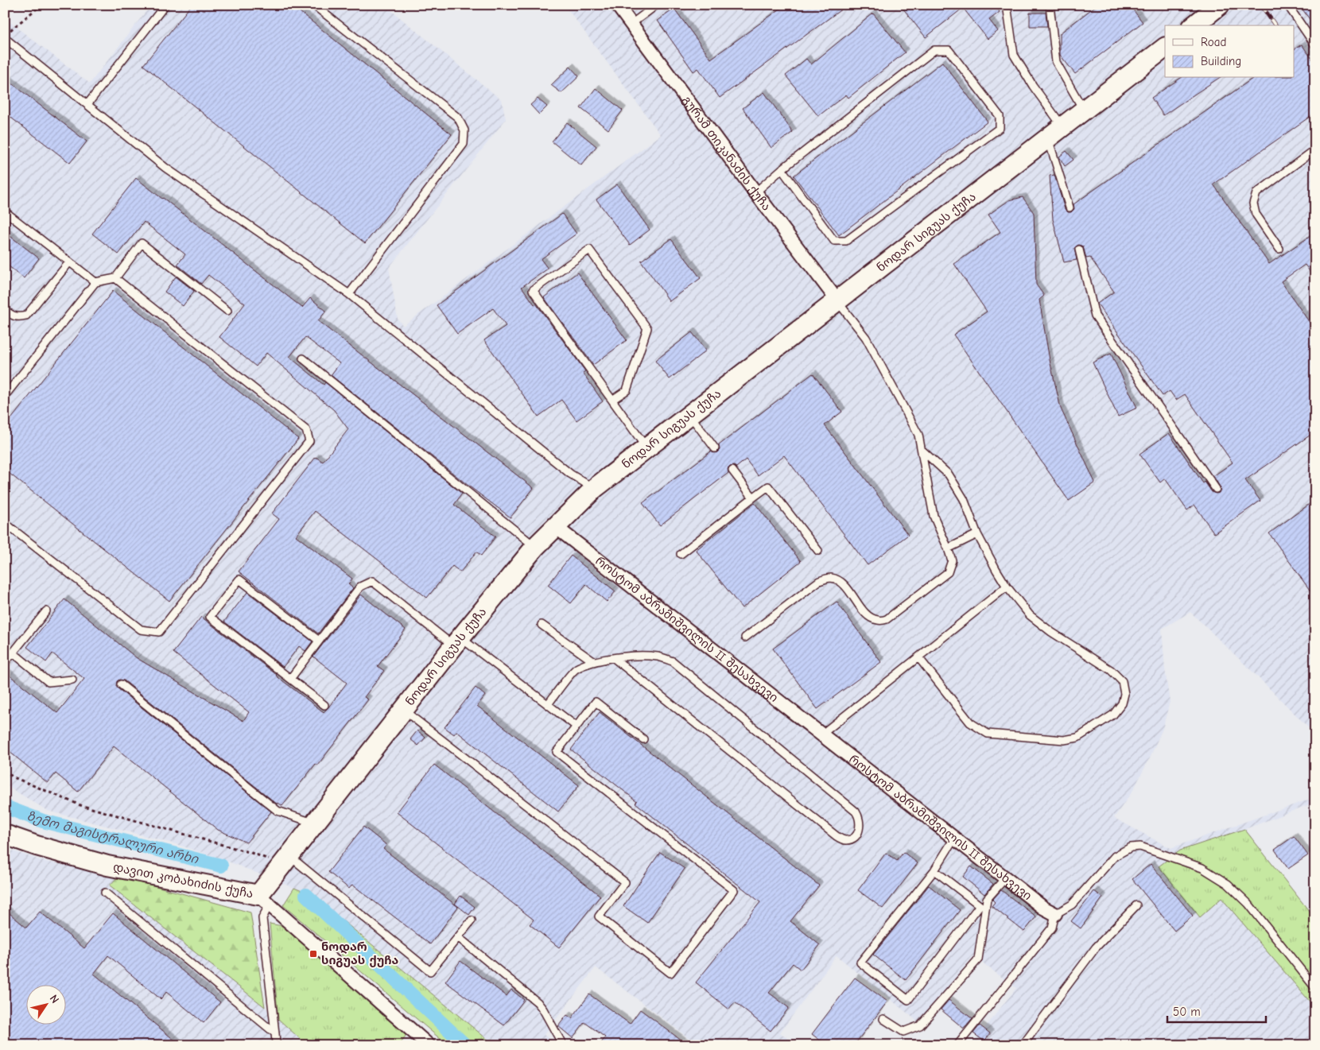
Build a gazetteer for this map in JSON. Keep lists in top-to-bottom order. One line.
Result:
{"streets":{"street":["გურამ თიკანაძის ქუჩა","ნოდარ სიგუას ქუჩა","როსტომ აბრამიშვილის II შესახვევი","დავით კობახიძის ქუჩა"]},"crossings":[["გურამ თიკანაძის ქუჩა","ნოდარ სიგუას ქუჩა"],["ნოდარ სიგუას ქუჩა","როსტომ აბრამიშვილის II შესახვევი"],["ნოდარ სიგუას ქუჩა","დავით კობახიძის ქუჩა"]],"water":["ზემო მაგისტრალური არხი"],"places":{"transit":["ნოდარ სიგუას ქუჩა"]},"legend":["Road","Building"],"scale_bar":"50 m","north":"top right"}
